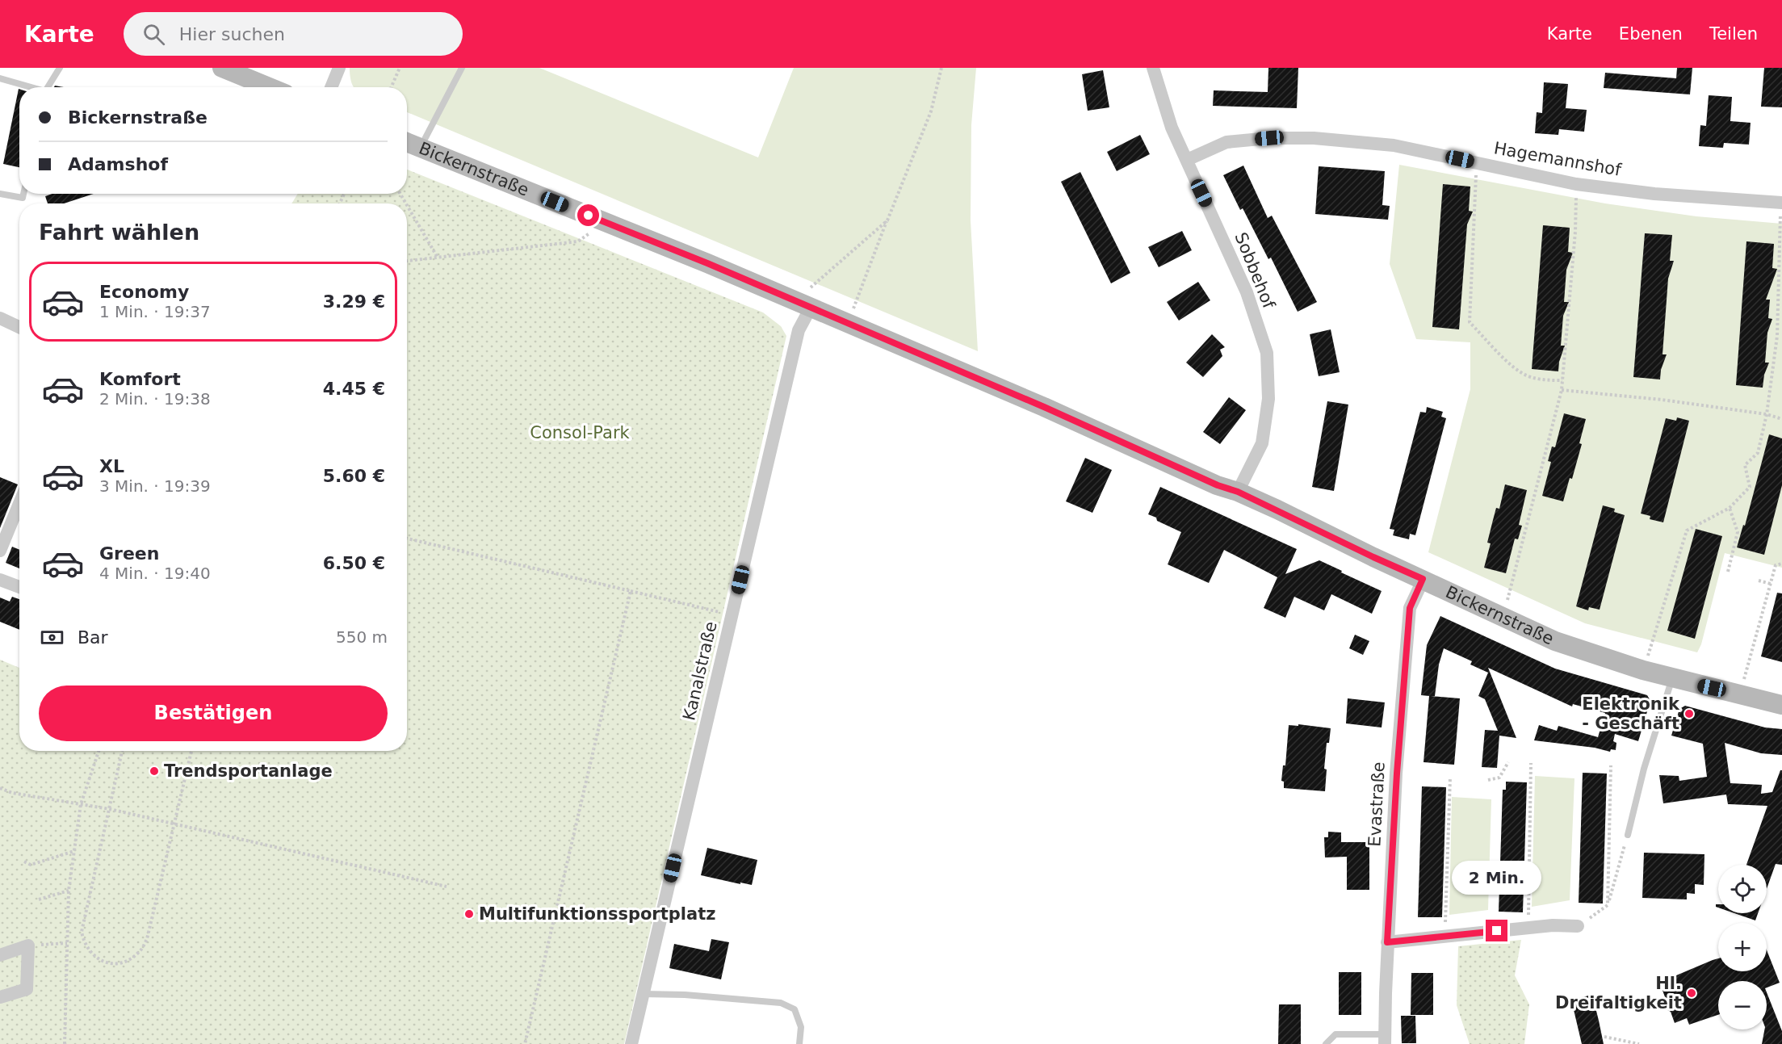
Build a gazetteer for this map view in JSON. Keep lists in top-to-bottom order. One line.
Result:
{"streets":{"street":["Hagemannshof","Bickernstraße","Sobbehof","Kanalstraße","Evastraße"]},"crossings":[["Hagemannshof","Sobbehof"],["Bickernstraße","Sobbehof"],["Bickernstraße","Kanalstraße"],["Bickernstraße","Evastraße"]],"parks":["Consol-Park"],"places":["Elektronik - Geschäft","Trendsportanlage","Multifunktionssportplatz","Hl. Dreifaltigkeit"],"page":{"header":"Karte","search":"Hier suchen","nav":["Karte","Ebenen","Teilen"],"banner":["Bickernstraße","Adamshof"],"heading":"Fahrt wählen","list":[{"name":"Economy","note":"1 Min. · 19:37","value":"3.29 €"},{"name":"Komfort","note":"2 Min. · 19:38","value":"4.45 €"},{"name":"XL","note":"3 Min. · 19:39","value":"5.60 €"},{"name":"Green","note":"4 Min. · 19:40","value":"6.50 €"}],"pay":["Bar","550 m"],"buttons":"Bestätigen","bubble":"2 Min.","map_buttons":["+","−"]}}
